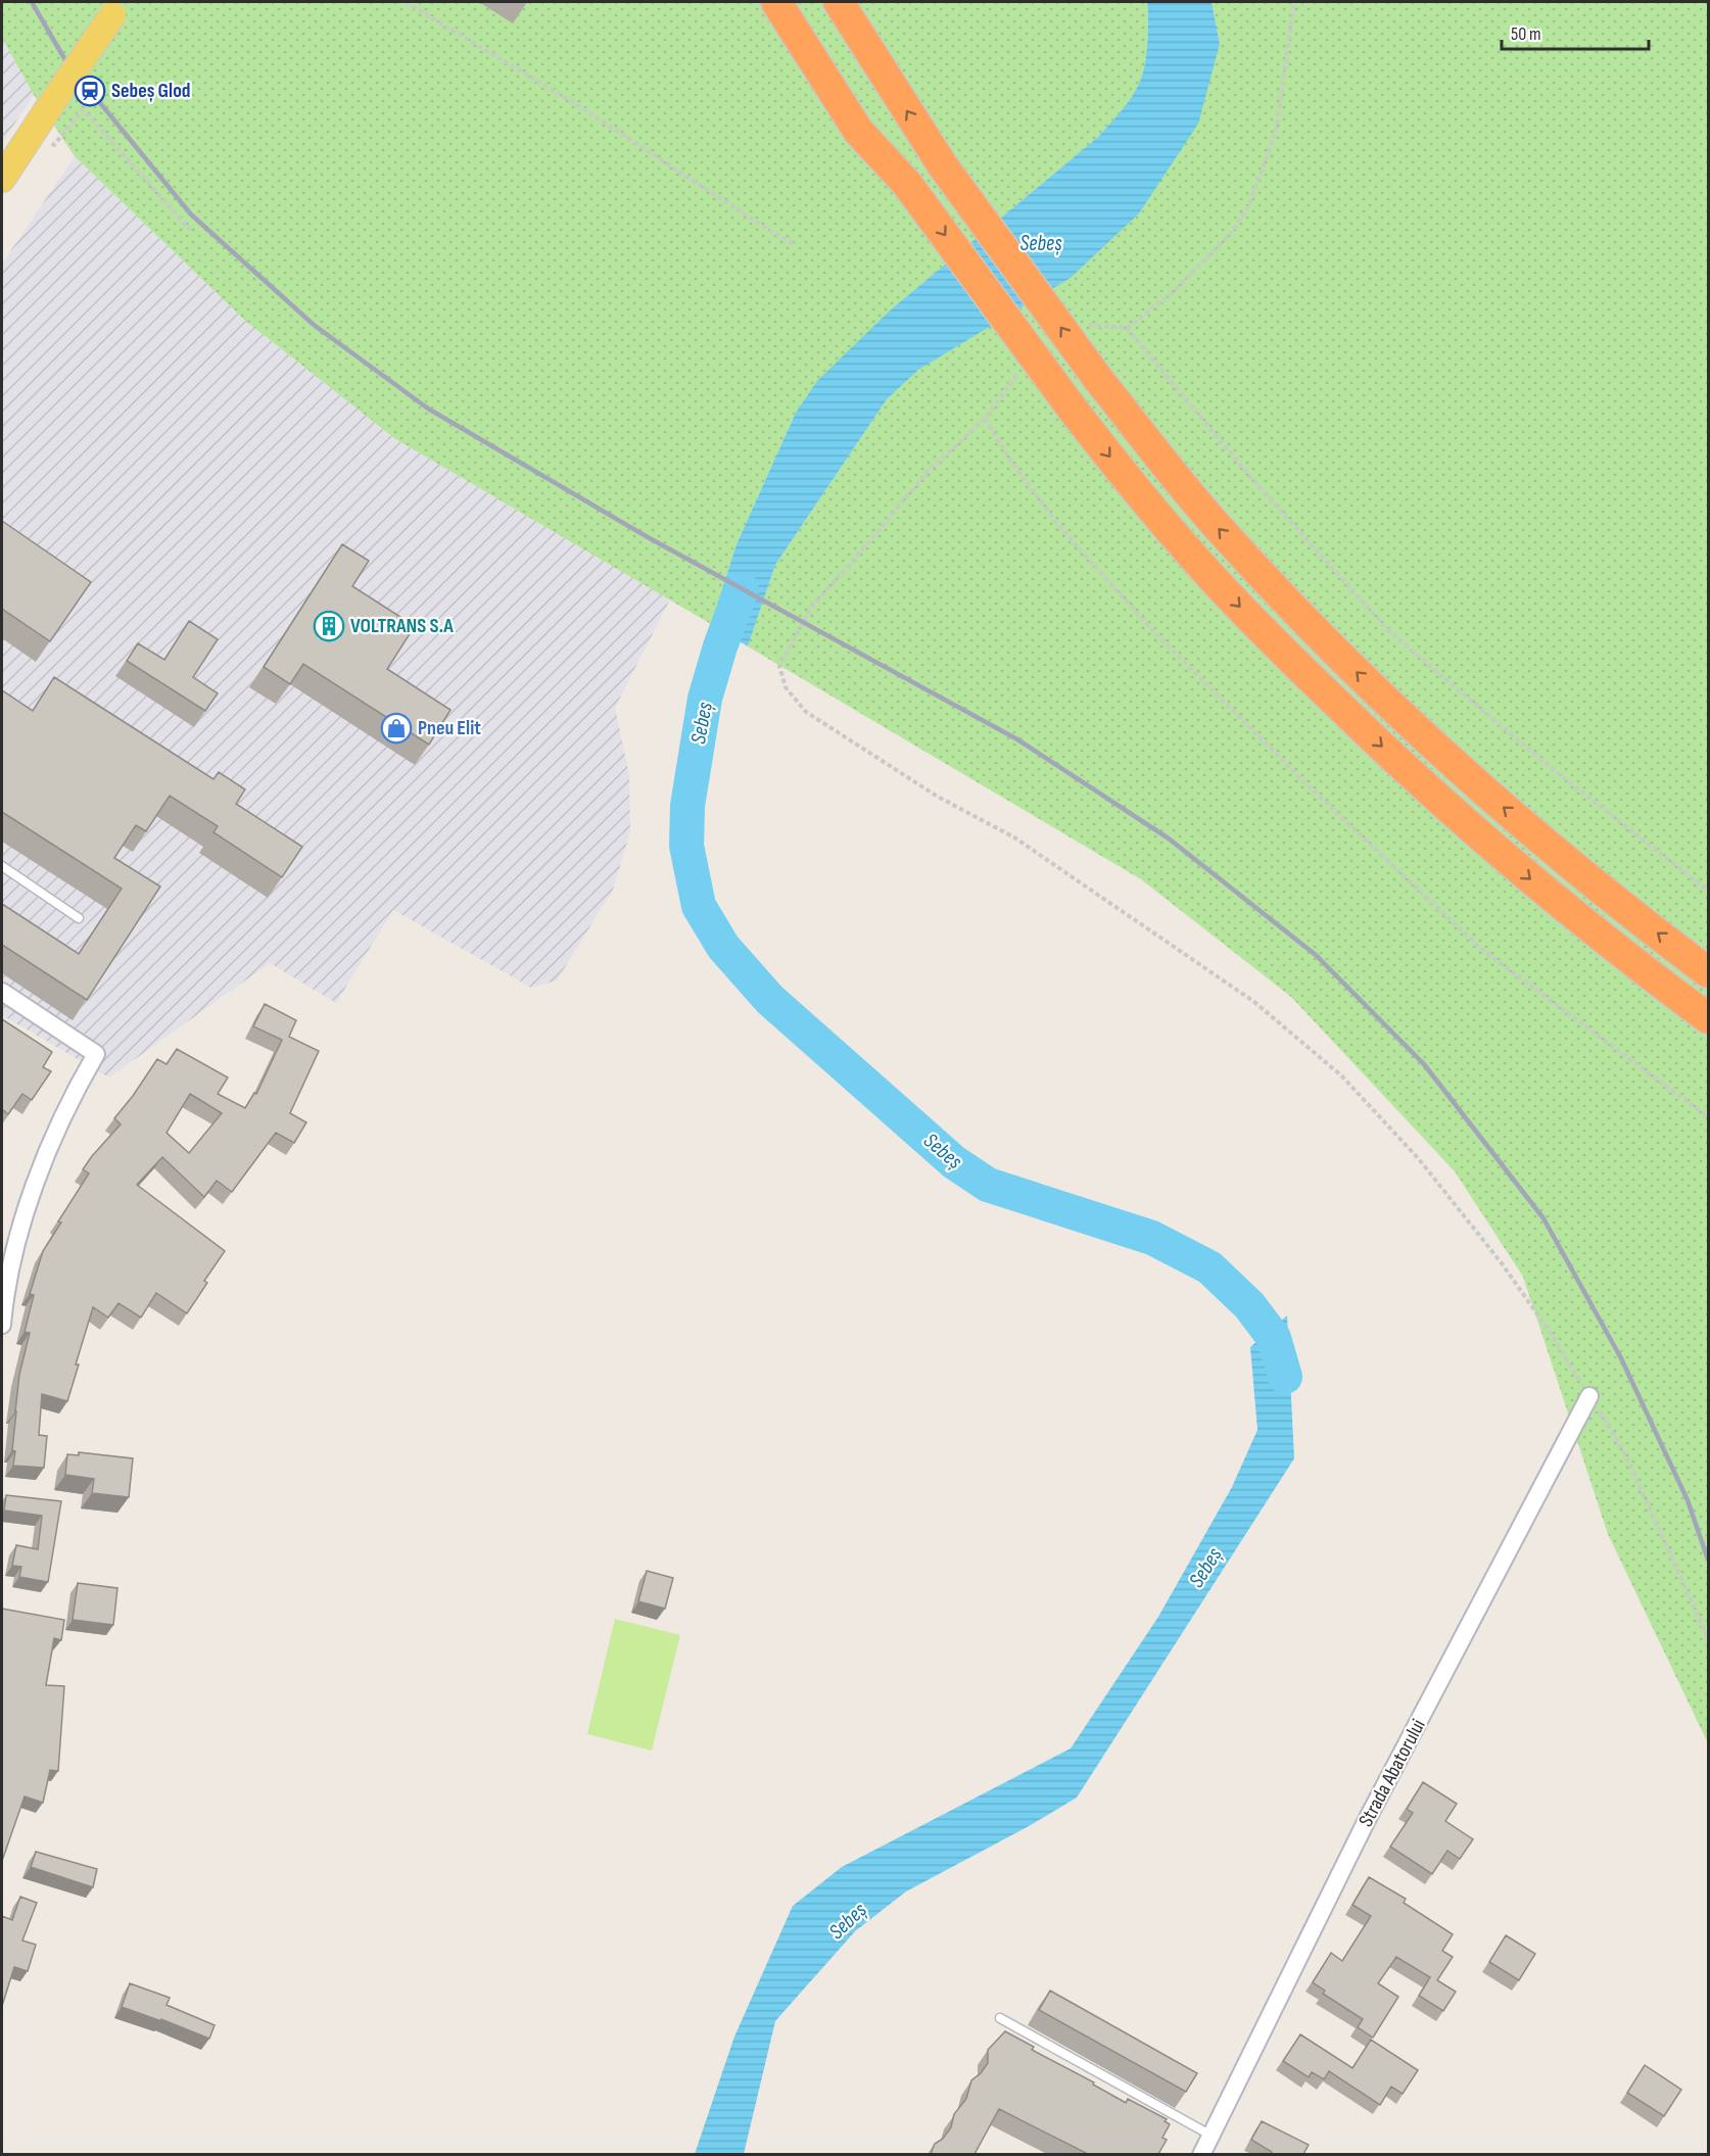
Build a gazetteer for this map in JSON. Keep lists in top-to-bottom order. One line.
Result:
{"streets":{"street":["Strada Abatorului"]},"water":["Sebeș"],"places":{"station":["Sebeș Glod"],"building":["VOLTRANS S.A"],"shop":["Pneu Elit"]},"scale_bar":"50 m"}
